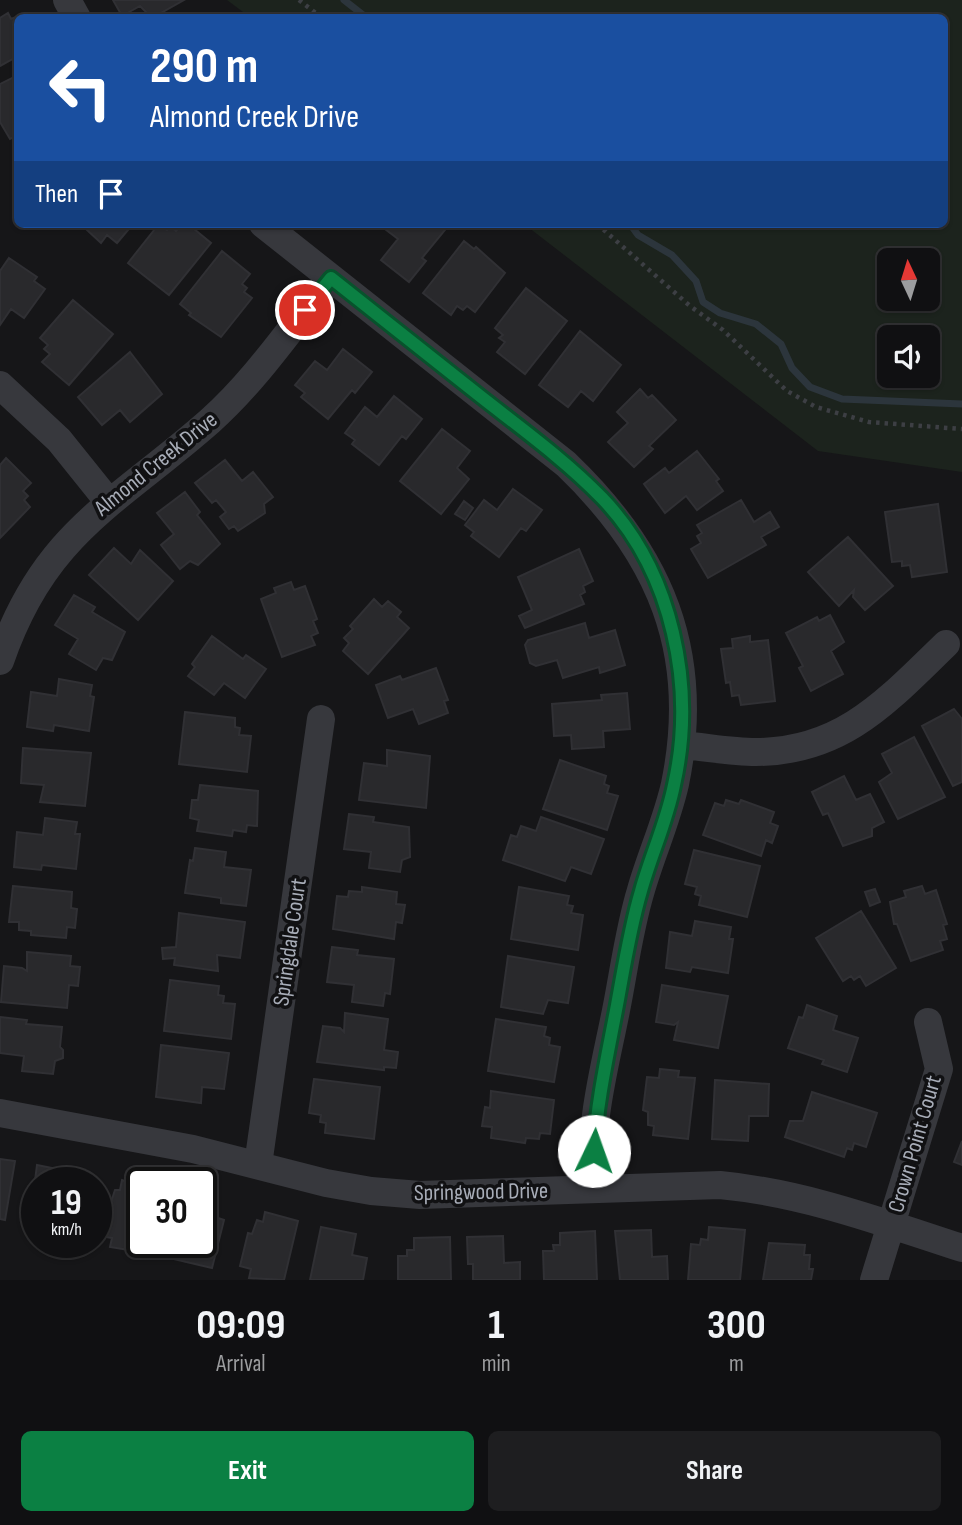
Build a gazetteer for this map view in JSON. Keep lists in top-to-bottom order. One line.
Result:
{"streets":{"street":["Almond Creek Drive","Springdale Court","Crown Point Court","Springwood Drive"]},"crossings":[["Springdale Court","Springwood Drive"],["Crown Point Court","Springwood Drive"]],"north":"top","page":{"turn":["290 m","Almond Creek Drive"],"then":"Then","speed":"19 km/h","limit":"30","eta":["09:09","Arrival","1","min","300","m"],"buttons":["Exit","Share"]}}
